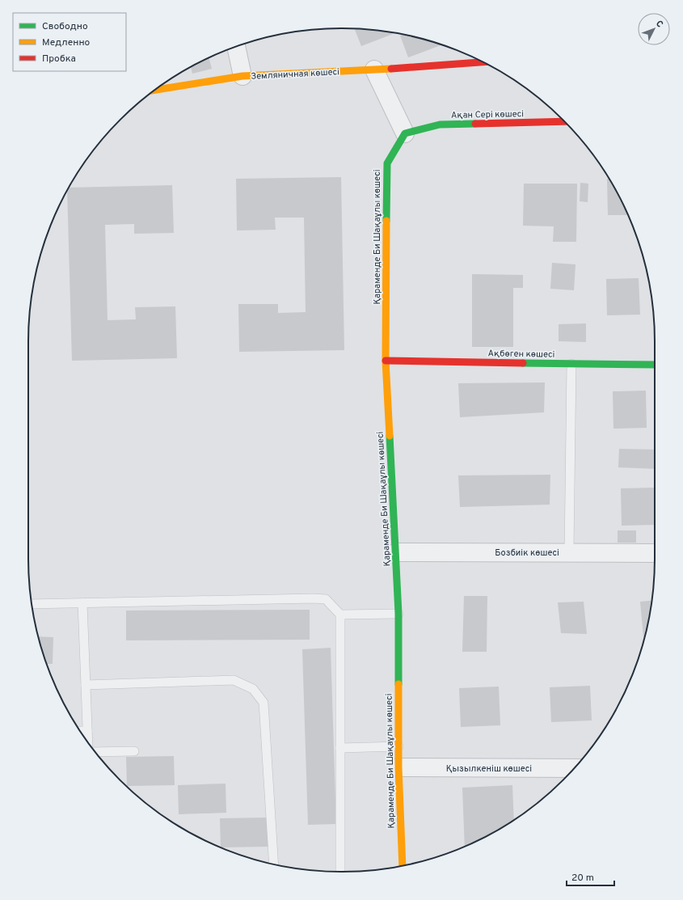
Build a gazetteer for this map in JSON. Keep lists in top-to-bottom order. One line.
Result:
{"streets":{"street":["Земляничная көшесі","Ақан Сері көшесі","Қараменде Би Шақаұлы көшесі","Ақбөген көшесі","Бозбиік көшесі","Қызылкеніш көшесі"]},"crossings":[["Ақан Сері көшесі","Қараменде Би Шақаұлы көшесі"],["Қараменде Би Шақаұлы көшесі","Ақбөген көшесі"],["Қараменде Би Шақаұлы көшесі","Бозбиік көшесі"],["Қараменде Би Шақаұлы көшесі","Қызылкеніш көшесі"]],"legend":["Свободно","Медленно","Пробка"],"scale_bar":"20 m","north":"top right"}
